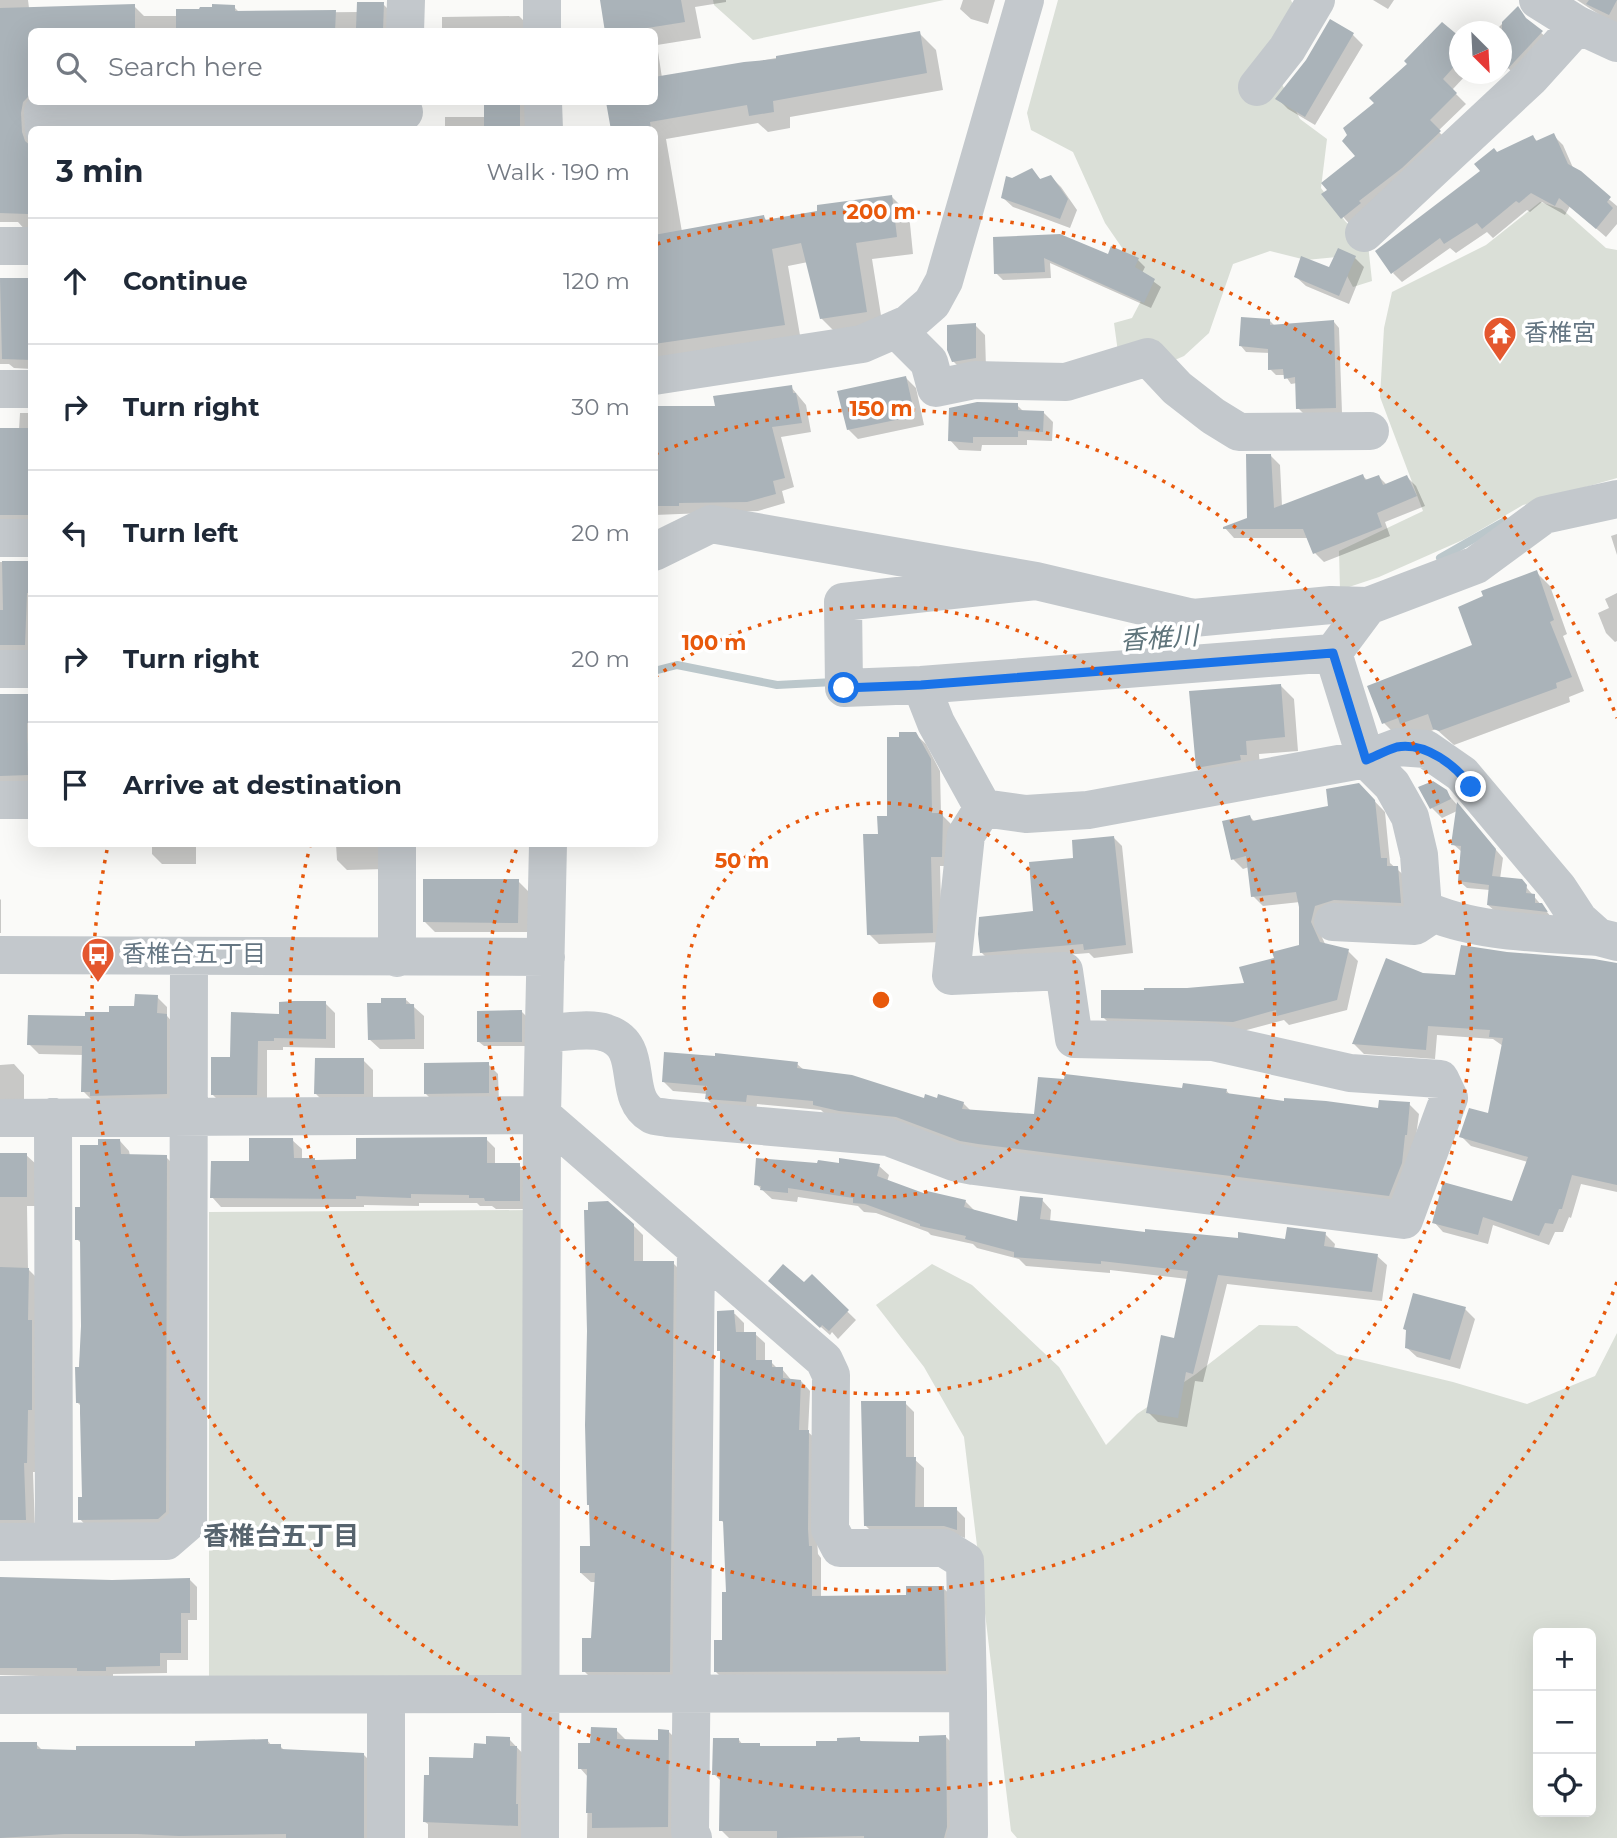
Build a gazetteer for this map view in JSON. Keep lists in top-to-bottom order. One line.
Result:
{"districts":["香椎台五丁目"],"water":["香椎川"],"places":{"temple":["香椎宮"],"bus stop":["香椎台五丁目"]},"north":"bottom right","page":{"search":"Search here","heading":["3 min","Walk · 190 m"],"list":[["Continue","120 m"],["Turn right","30 m"],["Turn left","20 m"],["Turn right","20 m"],"Arrive at destination"],"map_buttons":["+","−"]},"rings":["200 m","150 m","100 m","50 m"]}
